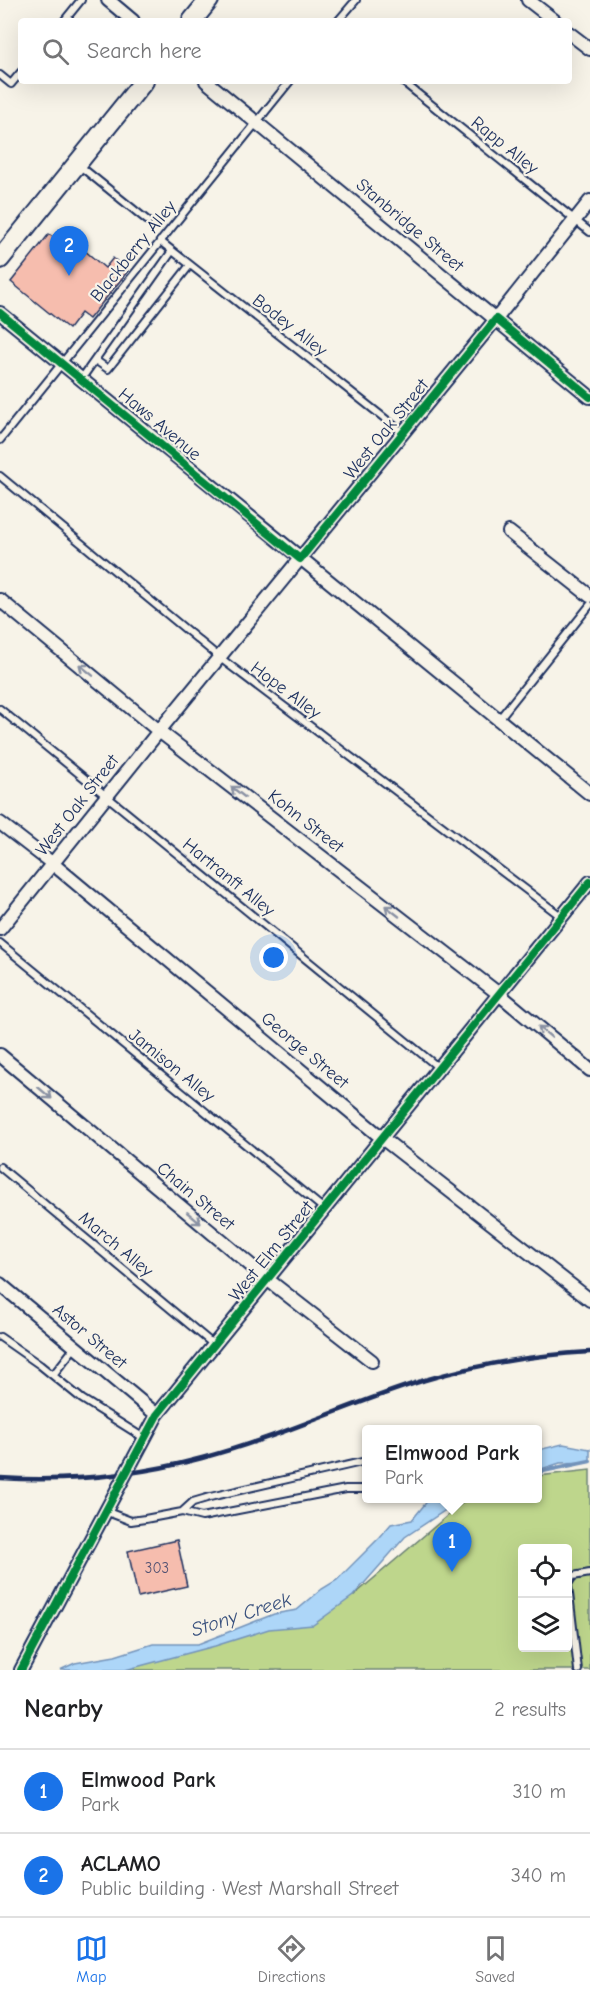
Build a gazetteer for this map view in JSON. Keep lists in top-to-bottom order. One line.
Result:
{"streets":{"street":["Stanbridge Street","Haws Avenue","West Oak Street","Kohn Street","George Street","Chain Street","West Elm Street","Astor Street"],"lane":["Rapp Alley","Blackberry Alley","Bodey Alley","Hope Alley","Hartranft Alley","Jamison Alley","March Alley"]},"crossings":[["Rapp Alley","West Oak Street"],["Stanbridge Street","Blackberry Alley"],["Stanbridge Street","West Oak Street"],["Blackberry Alley","Bodey Alley"],["Blackberry Alley","Haws Avenue"],["Bodey Alley","West Oak Street"],["Haws Avenue","West Oak Street"],["West Oak Street","Hope Alley"],["West Oak Street","Kohn Street"],["West Oak Street","Hartranft Alley"],["West Oak Street","George Street"],["Hope Alley","West Elm Street"],["Kohn Street","West Elm Street"],["Hartranft Alley","West Elm Street"],["George Street","West Elm Street"],["Jamison Alley","West Elm Street"],["Chain Street","West Elm Street"],["March Alley","West Elm Street"],["West Elm Street","Astor Street"]],"one_way":["Kohn Street","Chain Street"],"water":["Stony Creek"],"house_numbers":["303"],"page":{"search":"Search here","pins":["2","1"],"popup":["Elmwood Park","Park"],"heading":["Nearby","2 results"],"list":[{"mark":"1","name":"Elmwood Park","note":"Park","value":"310 m"},{"mark":"2","name":"ACLAMO","note":"Public building · West Marshall Street","value":"340 m"}],"nav":["Map","Directions","Saved"]}}
